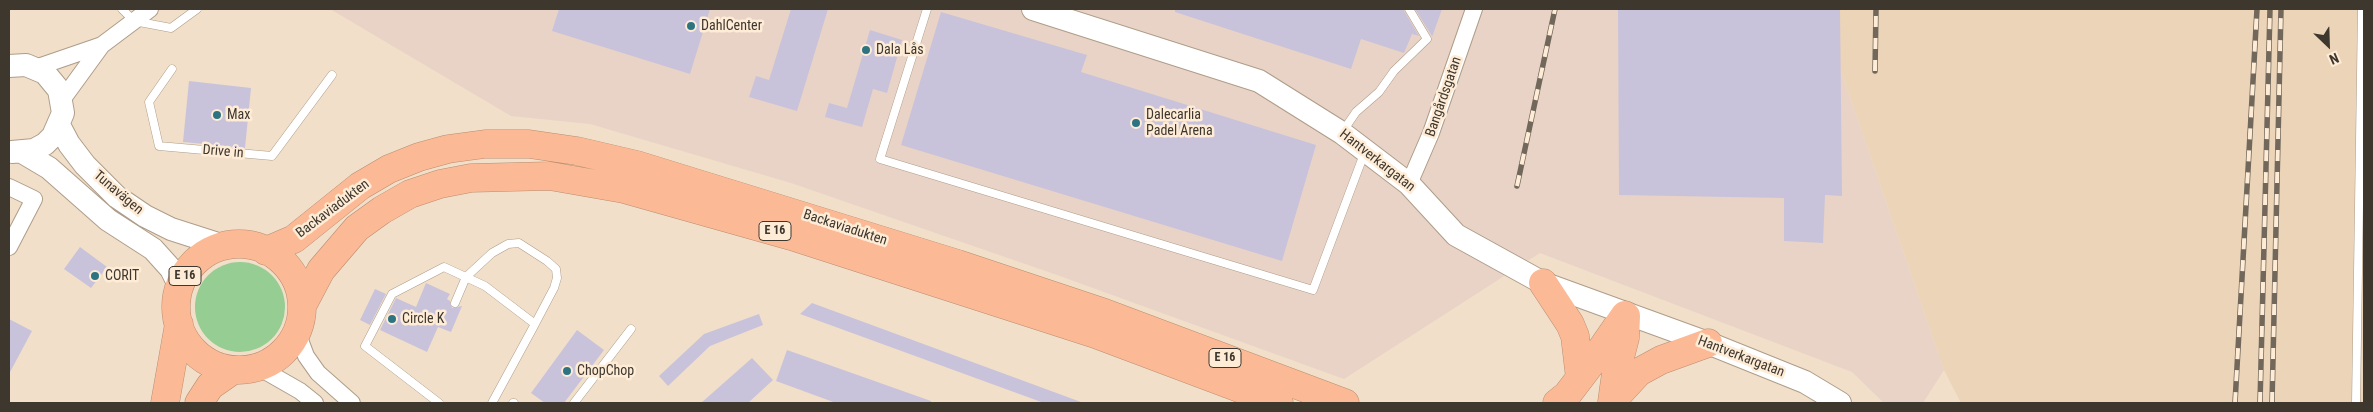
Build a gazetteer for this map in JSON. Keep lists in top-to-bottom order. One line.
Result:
{"streets":{"highway":["Backaviadukten","E 16"],"street":["Bangårdsgatan","Hantverkargatan","Tunavägen"],"lane":["Drive in"]},"crossings":[["Bangårdsgatan","Hantverkargatan"],["Tunavägen","Backaviadukten"],["Tunavägen","E 16"],["Backaviadukten","E 16"]],"places":["DahlCenter","Dala Lås","Max","Dalecarlia Padel Arena","CORIT","Circle K","ChopChop"],"north":"bottom right"}
